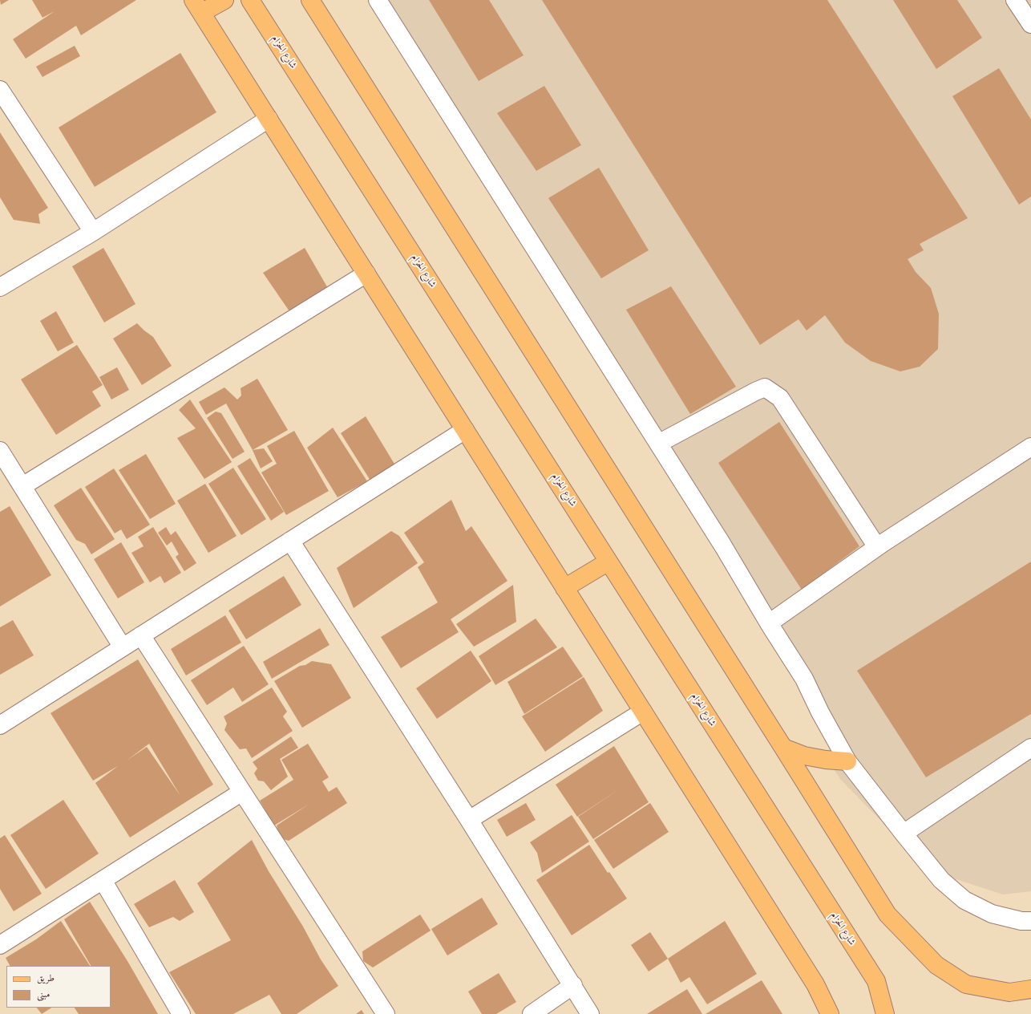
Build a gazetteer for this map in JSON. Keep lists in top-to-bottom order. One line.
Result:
{"streets":{"main road":["شارع الحزام"]},"legend":["طريق","مبنى"]}
